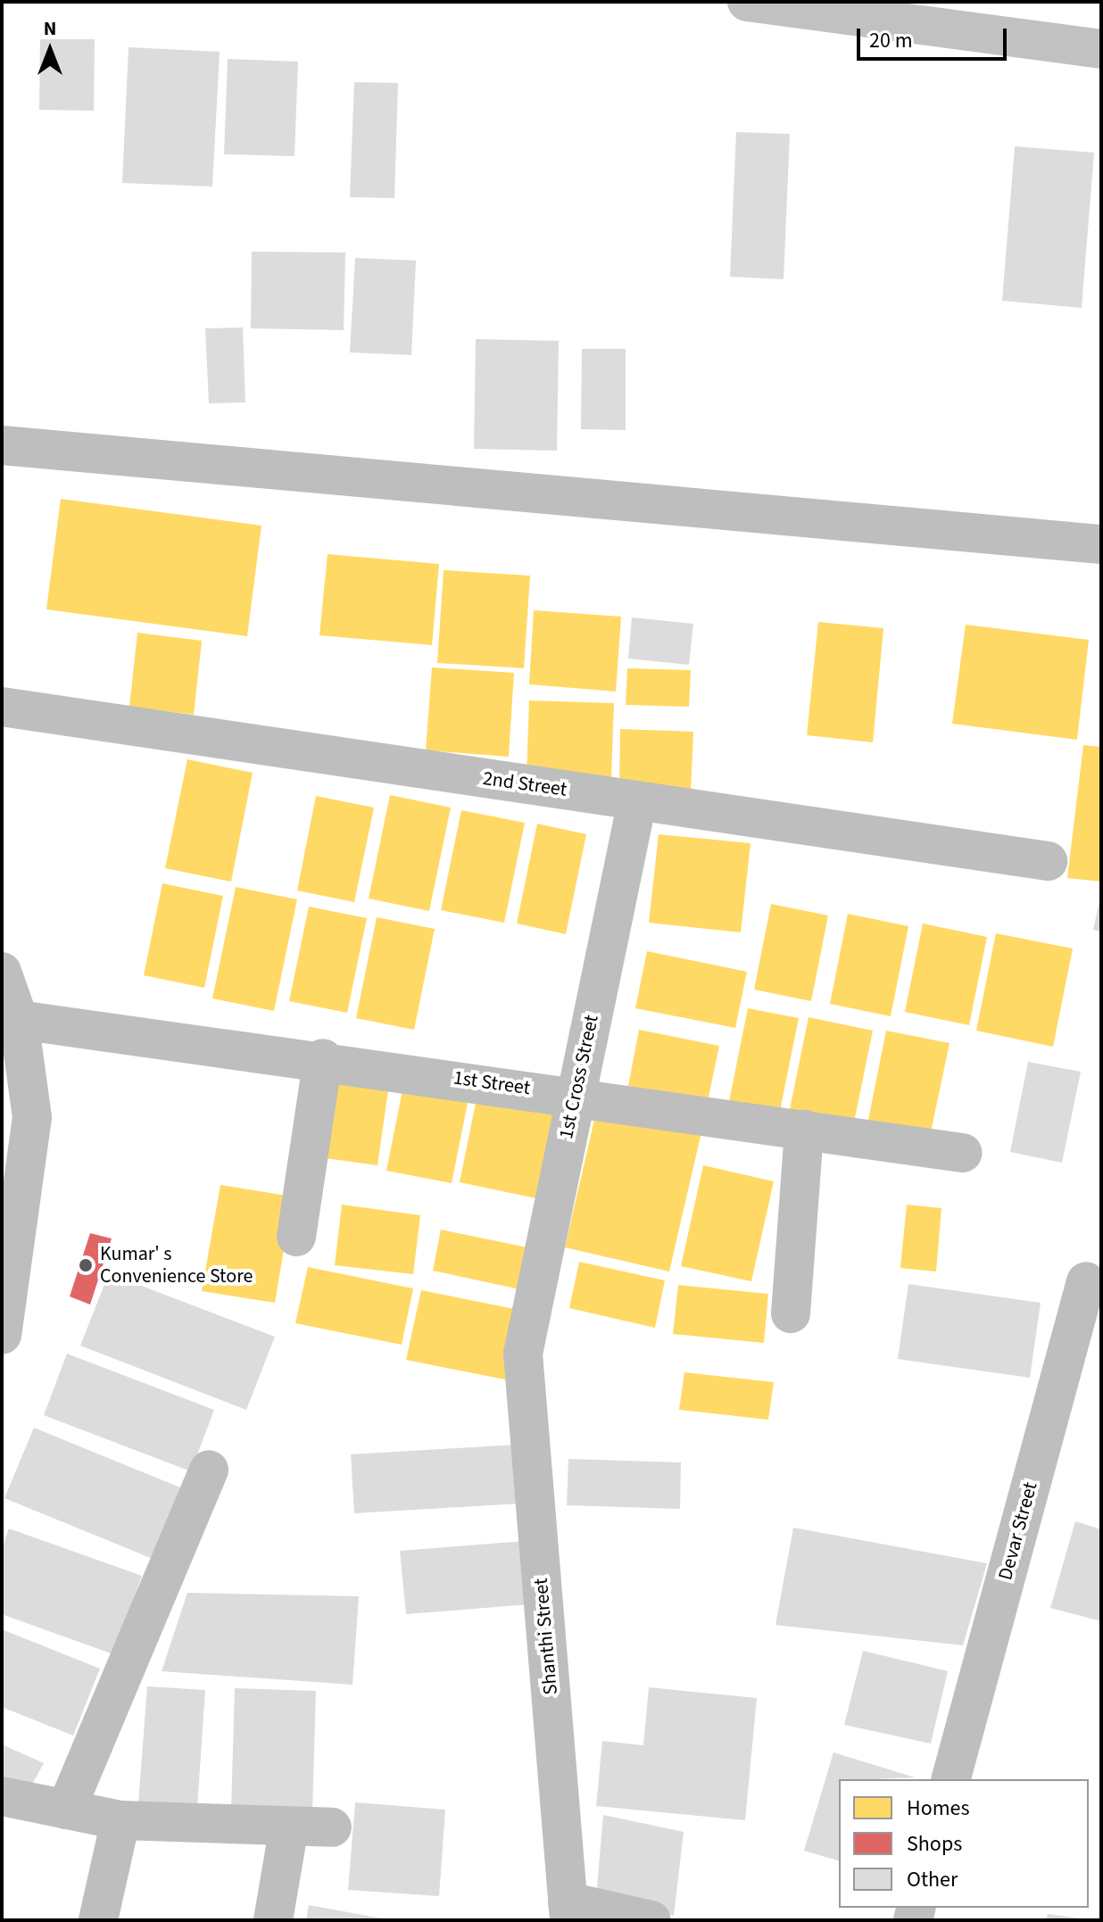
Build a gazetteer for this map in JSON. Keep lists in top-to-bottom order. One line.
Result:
{"streets":{"street":["2nd Street","1st Cross Street","1st Street","Devar Street","Shanthi Street"]},"crossings":[["2nd Street","1st Cross Street"],["1st Cross Street","1st Street"],["1st Cross Street","Shanthi Street"]],"places":["Kumar' s Convenience Store"],"legend":["Homes","Shops","Other"],"scale_bar":"20 m","north":"top"}
